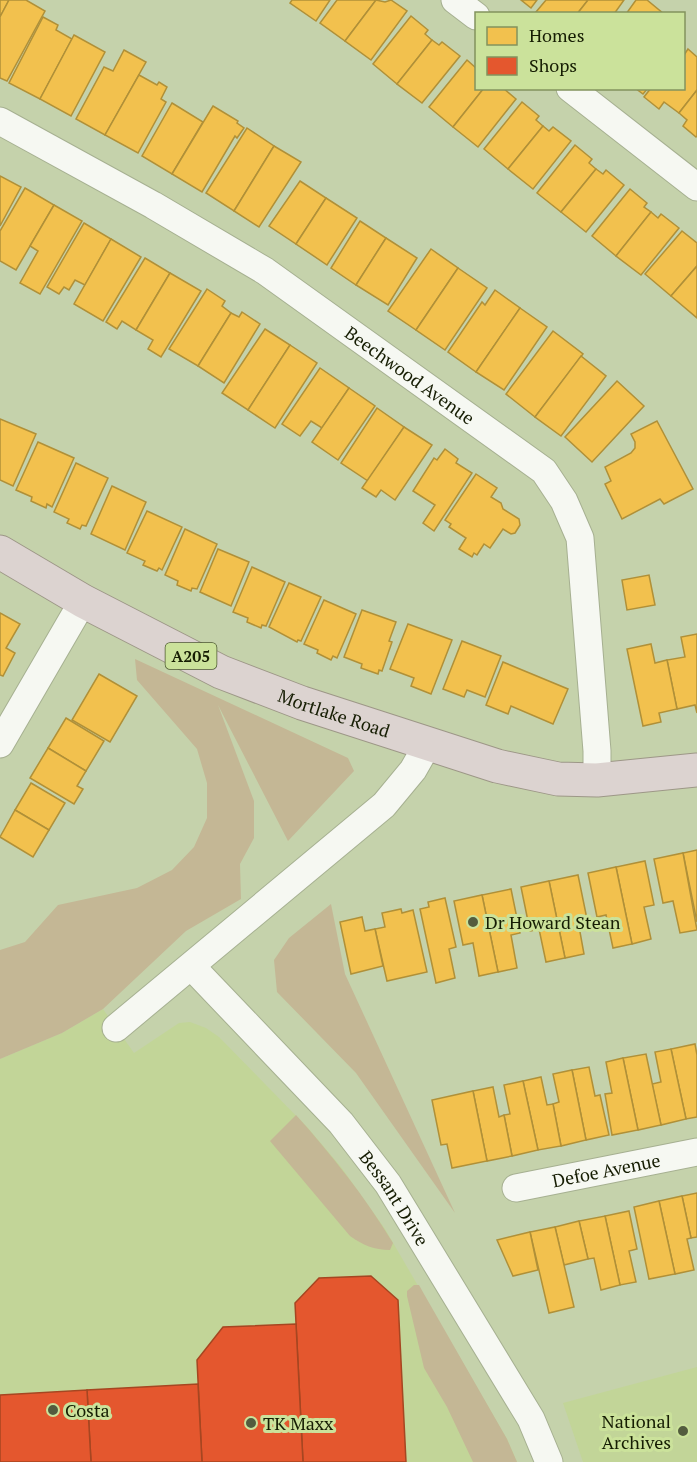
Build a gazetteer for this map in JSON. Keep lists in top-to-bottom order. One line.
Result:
{"streets":{"highway":["A205","Mortlake Road"],"street":["Beechwood Avenue","Defoe Avenue","Bessant Drive"]},"crossings":[["Beechwood Avenue","Mortlake Road"]],"places":["Dr Howard Stean","Costa","TK Maxx","National Archives"],"legend":["Homes","Shops"]}
